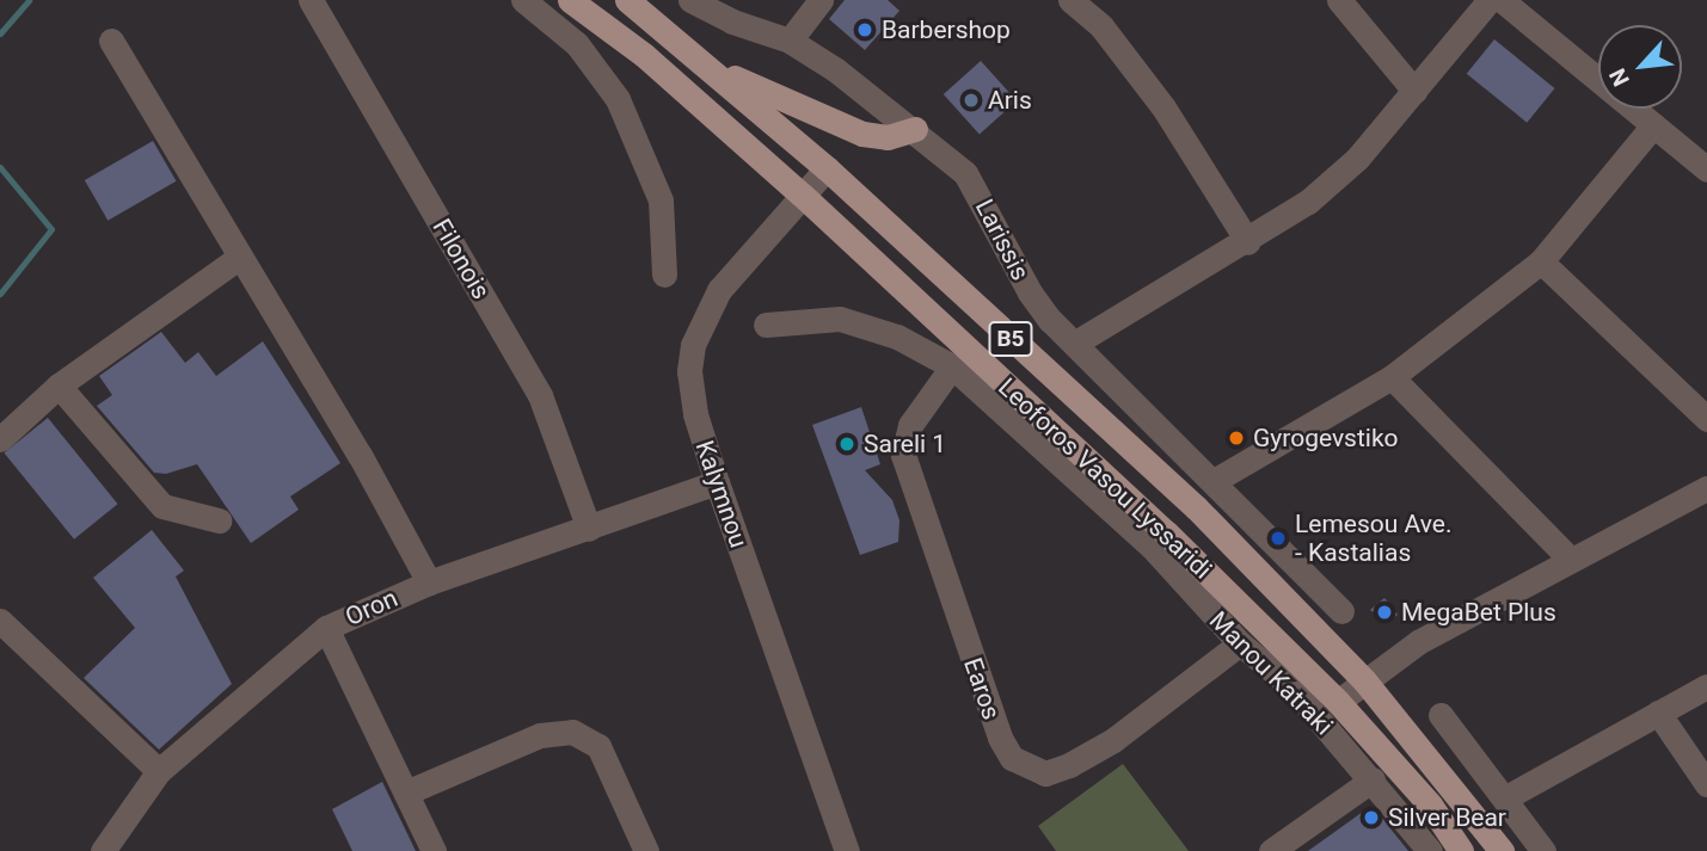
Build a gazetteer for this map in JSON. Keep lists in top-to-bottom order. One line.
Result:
{"streets":{"main road":["B5","Leoforos Vasou Lyssaridi"],"street":["Larissis","Filonois","Kalymnou","Oron","Manou Katraki","Earos"]},"crossings":[["Filonois","Oron"],["Leoforos Vasou Lyssaridi","Kalymnou"],["Kalymnou","Oron"],["Manou Katraki","Earos"]],"places":["Barbershop","Aris","Gyrogevstiko","Sareli 1","Lemesou Ave. - Kastalias","MegaBet Plus","Silver Bear"],"north":"bottom left"}
